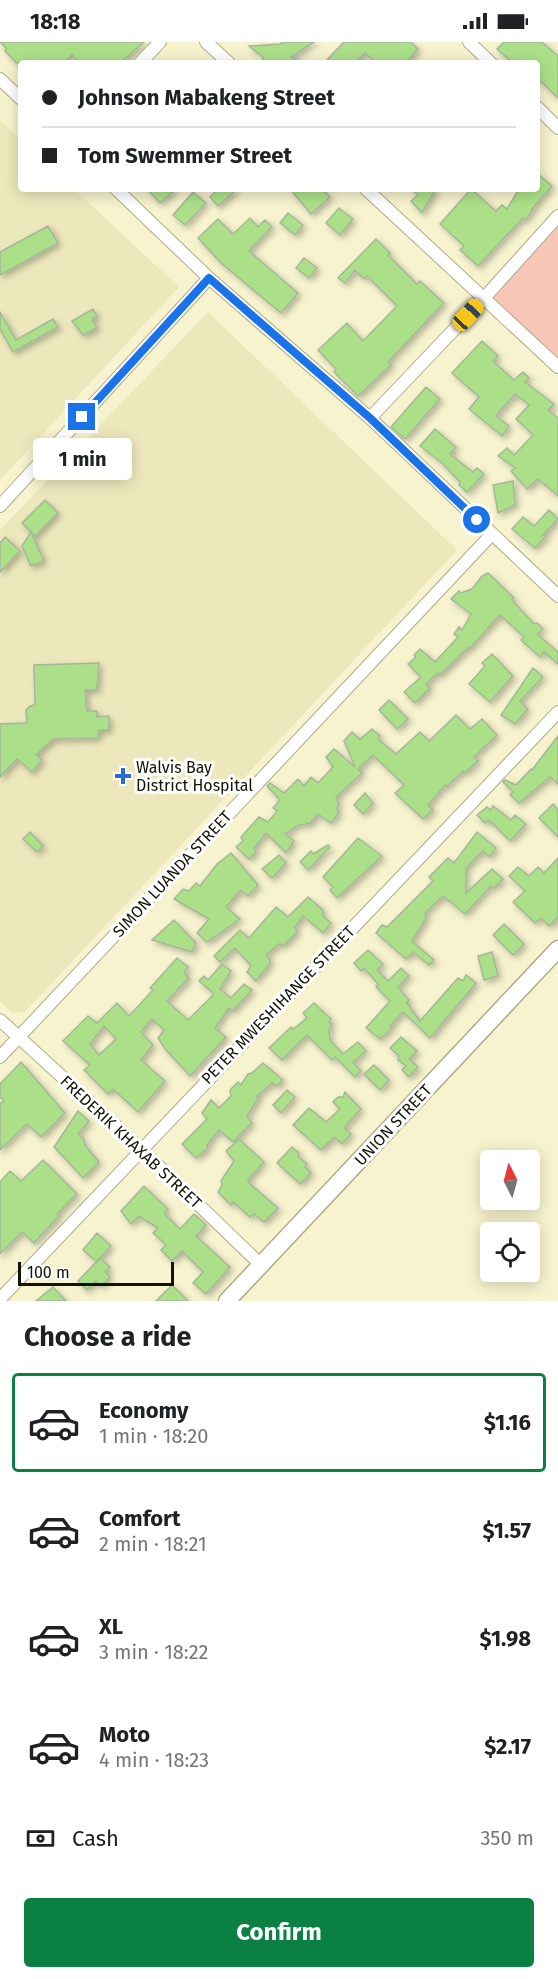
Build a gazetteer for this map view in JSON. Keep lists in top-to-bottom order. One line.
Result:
{"streets":{"main road":["UNION STREET"],"street":["SIMON LUANDA STREET","PETER MWESHIHANGE STREET","FREDERIK KHAXAB STREET"]},"crossings":[["SIMON LUANDA STREET","FREDERIK KHAXAB STREET"],["PETER MWESHIHANGE STREET","FREDERIK KHAXAB STREET"],["UNION STREET","FREDERIK KHAXAB STREET"]],"places":{"health":["Walvis Bay District Hospital"]},"scale_bar":"100 m","north":"top","page":{"status":"18:18","banner":["Johnson Mabakeng Street","Tom Swemmer Street"],"bubble":"1 min","scale":"100 m","heading":"Choose a ride","list":[{"name":"Economy","note":"1 min · 18:20","value":"$1.16"},{"name":"Comfort","note":"2 min · 18:21","value":"$1.57"},{"name":"XL","note":"3 min · 18:22","value":"$1.98"},{"name":"Moto","note":"4 min · 18:23","value":"$2.17"}],"pay":["Cash","350 m"],"buttons":"Confirm"}}
